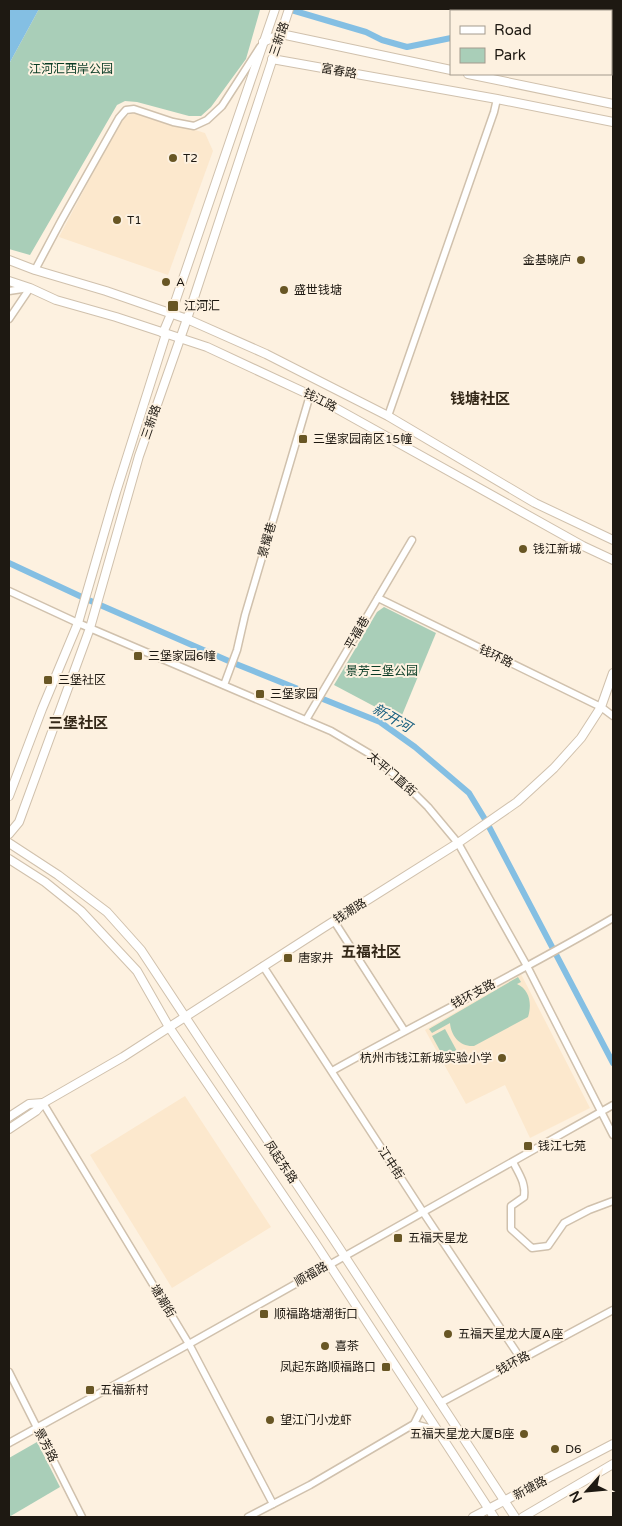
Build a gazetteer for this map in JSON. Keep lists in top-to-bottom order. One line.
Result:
{"streets":{"main road":["三新路","富春路","钱江路","钱潮路","凤起东路","新塘路"],"street":["景耀巷","平福巷","钱环路","太平门直街","钱环支路","江中街","顺福路","塘潮街","景芳路"]},"crossings":[["三新路","富春路"],["三新路","钱江路"],["三新路","太平门直街"],["钱江路","景耀巷"],["景耀巷","太平门直街"],["平福巷","钱环路"],["平福巷","太平门直街"],["钱环路","钱潮路"],["钱环路","凤起东路"],["钱环路","江中街"],["太平门直街","钱潮路"],["太平门直街","钱环支路"],["太平门直街","顺福路"],["钱潮路","凤起东路"],["钱潮路","江中街"],["钱潮路","塘潮街"],["钱环支路","江中街"],["凤起东路","顺福路"],["凤起东路","新塘路"],["江中街","顺福路"],["顺福路","塘潮街"],["顺福路","景芳路"]],"districts":["钱塘社区","三堡社区","五福社区"],"water":["新开河"],"parks":["江河汇西岸公园","景芳三堡公园"],"places":{"other":["T2","T1","金基晓庐","A","盛世钱塘","钱江新城","杭州市钱江新城实验小学","五福天星龙大厦A座","喜茶","望江门小龙虾","五福天星龙大厦B座","D6"],"transit":["江河汇","三堡家园南区15幢","三堡家园6幢","三堡社区","三堡家园","唐家井","钱江七苑","五福天星龙","顺福路塘潮街口","凤起东路顺福路口","五福新村"]},"legend":["Road","Park"],"north":"bottom left"}
